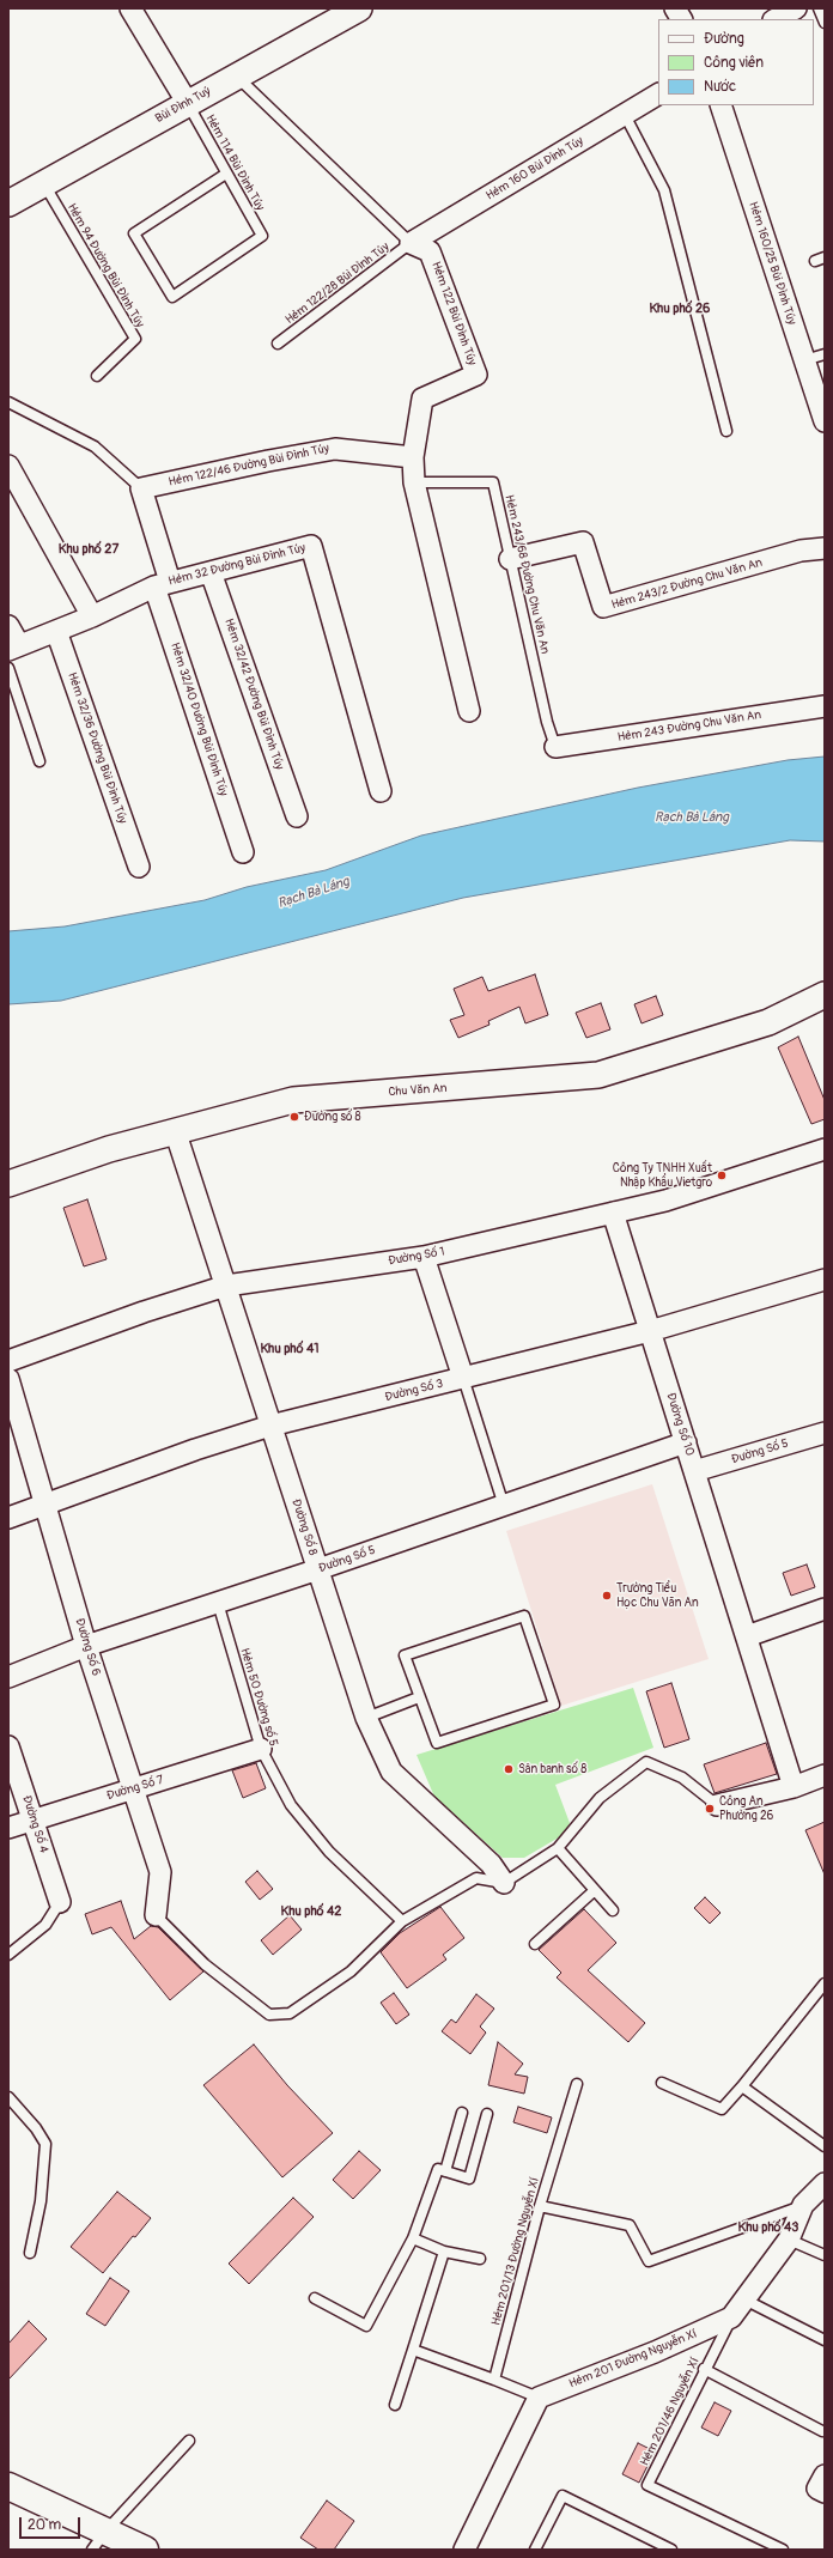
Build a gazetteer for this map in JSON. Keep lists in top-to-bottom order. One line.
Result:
{"streets":{"street":["Bùi Đình Tuý","Hẻm 160 Bùi Đình Túy","Hẻm 160/25 Bùi Đình Túy","Hẻm 122 Bùi Đình Túy","Hẻm 122/46 Đường Bùi Đình Túy","Hẻm 32 Đường Bùi Đình Túy","Hẻm 243/2 Đường Chu Văn An","Hẻm 32/42 Đường Bùi Đình Túy","Hẻm 32/40 Đường Bùi Đình Túy","Hẻm 243 Đường Chu Văn An","Hẻm 32/36 Đường Bùi Đình Túy","Chu Văn An","Đường Số 1","Đường Số 3","Đường Số 10","Đường Số 5","Đường Số 8","Đường Số 6","Đường Số 7","Đường Số 4","Hẻm 201 Đường Nguyễn Xí"],"lane":["Hẻm 114 Bùi Đình Túy","Hẻm 94 Đường Bùi Đình Túy","Hẻm 122/28 Bùi Đình Túy","Hẻm 243/68 Đường Chu Văn An","Hẻm 50 Đường số 5","Hẻm 201/13 Đường Nguyễn Xí","Hẻm 201/46 Nguyễn Xí"]},"crossings":[["Bùi Đình Tuý","Hẻm 114 Bùi Đình Túy"],["Bùi Đình Tuý","Hẻm 94 Đường Bùi Đình Túy"],["Bùi Đình Tuý","Hẻm 122 Bùi Đình Túy"],["Hẻm 160 Bùi Đình Túy","Hẻm 122/28 Bùi Đình Túy"],["Hẻm 160 Bùi Đình Túy","Hẻm 122 Bùi Đình Túy"],["Hẻm 122/28 Bùi Đình Túy","Hẻm 122 Bùi Đình Túy"],["Hẻm 122 Bùi Đình Túy","Hẻm 122/46 Đường Bùi Đình Túy"],["Hẻm 122 Bùi Đình Túy","Hẻm 243/68 Đường Chu Văn An"],["Hẻm 122/46 Đường Bùi Đình Túy","Hẻm 32/40 Đường Bùi Đình Túy"],["Hẻm 32 Đường Bùi Đình Túy","Hẻm 32/42 Đường Bùi Đình Túy"],["Hẻm 32 Đường Bùi Đình Túy","Hẻm 32/40 Đường Bùi Đình Túy"],["Hẻm 32 Đường Bùi Đình Túy","Hẻm 32/36 Đường Bùi Đình Túy"],["Hẻm 243/68 Đường Chu Văn An","Hẻm 243/2 Đường Chu Văn An"],["Hẻm 243/68 Đường Chu Văn An","Hẻm 243 Đường Chu Văn An"],["Chu Văn An","Đường Số 8"],["Đường Số 1","Đường Số 10"],["Đường Số 1","Đường Số 8"],["Đường Số 3","Đường Số 10"],["Đường Số 3","Đường Số 8"],["Đường Số 3","Đường Số 6"],["Đường Số 10","Đường Số 5"],["Đường Số 5","Đường Số 8"],["Đường Số 5","Đường Số 6"],["Đường Số 5","Hẻm 50 Đường số 5"],["Đường Số 6","Đường Số 7"],["Hẻm 50 Đường số 5","Đường Số 7"],["Đường Số 7","Đường Số 4"],["Hẻm 201 Đường Nguyễn Xí","Hẻm 201/46 Nguyễn Xí"]],"districts":["Khu phố 26","Khu phố 27","Khu phố 41","Khu phố 42","Khu phố 43"],"water":["Rạch Bà Láng"],"places":["Đường số 8","Công Ty TNHH Xuất Nhập Khẩu Vietgro","Trường Tiểu Học Chu Văn An","Sân banh số 8","Công An Phường 26"],"legend":["Đường","Công viên","Nước"],"scale_bar":"20 m"}
